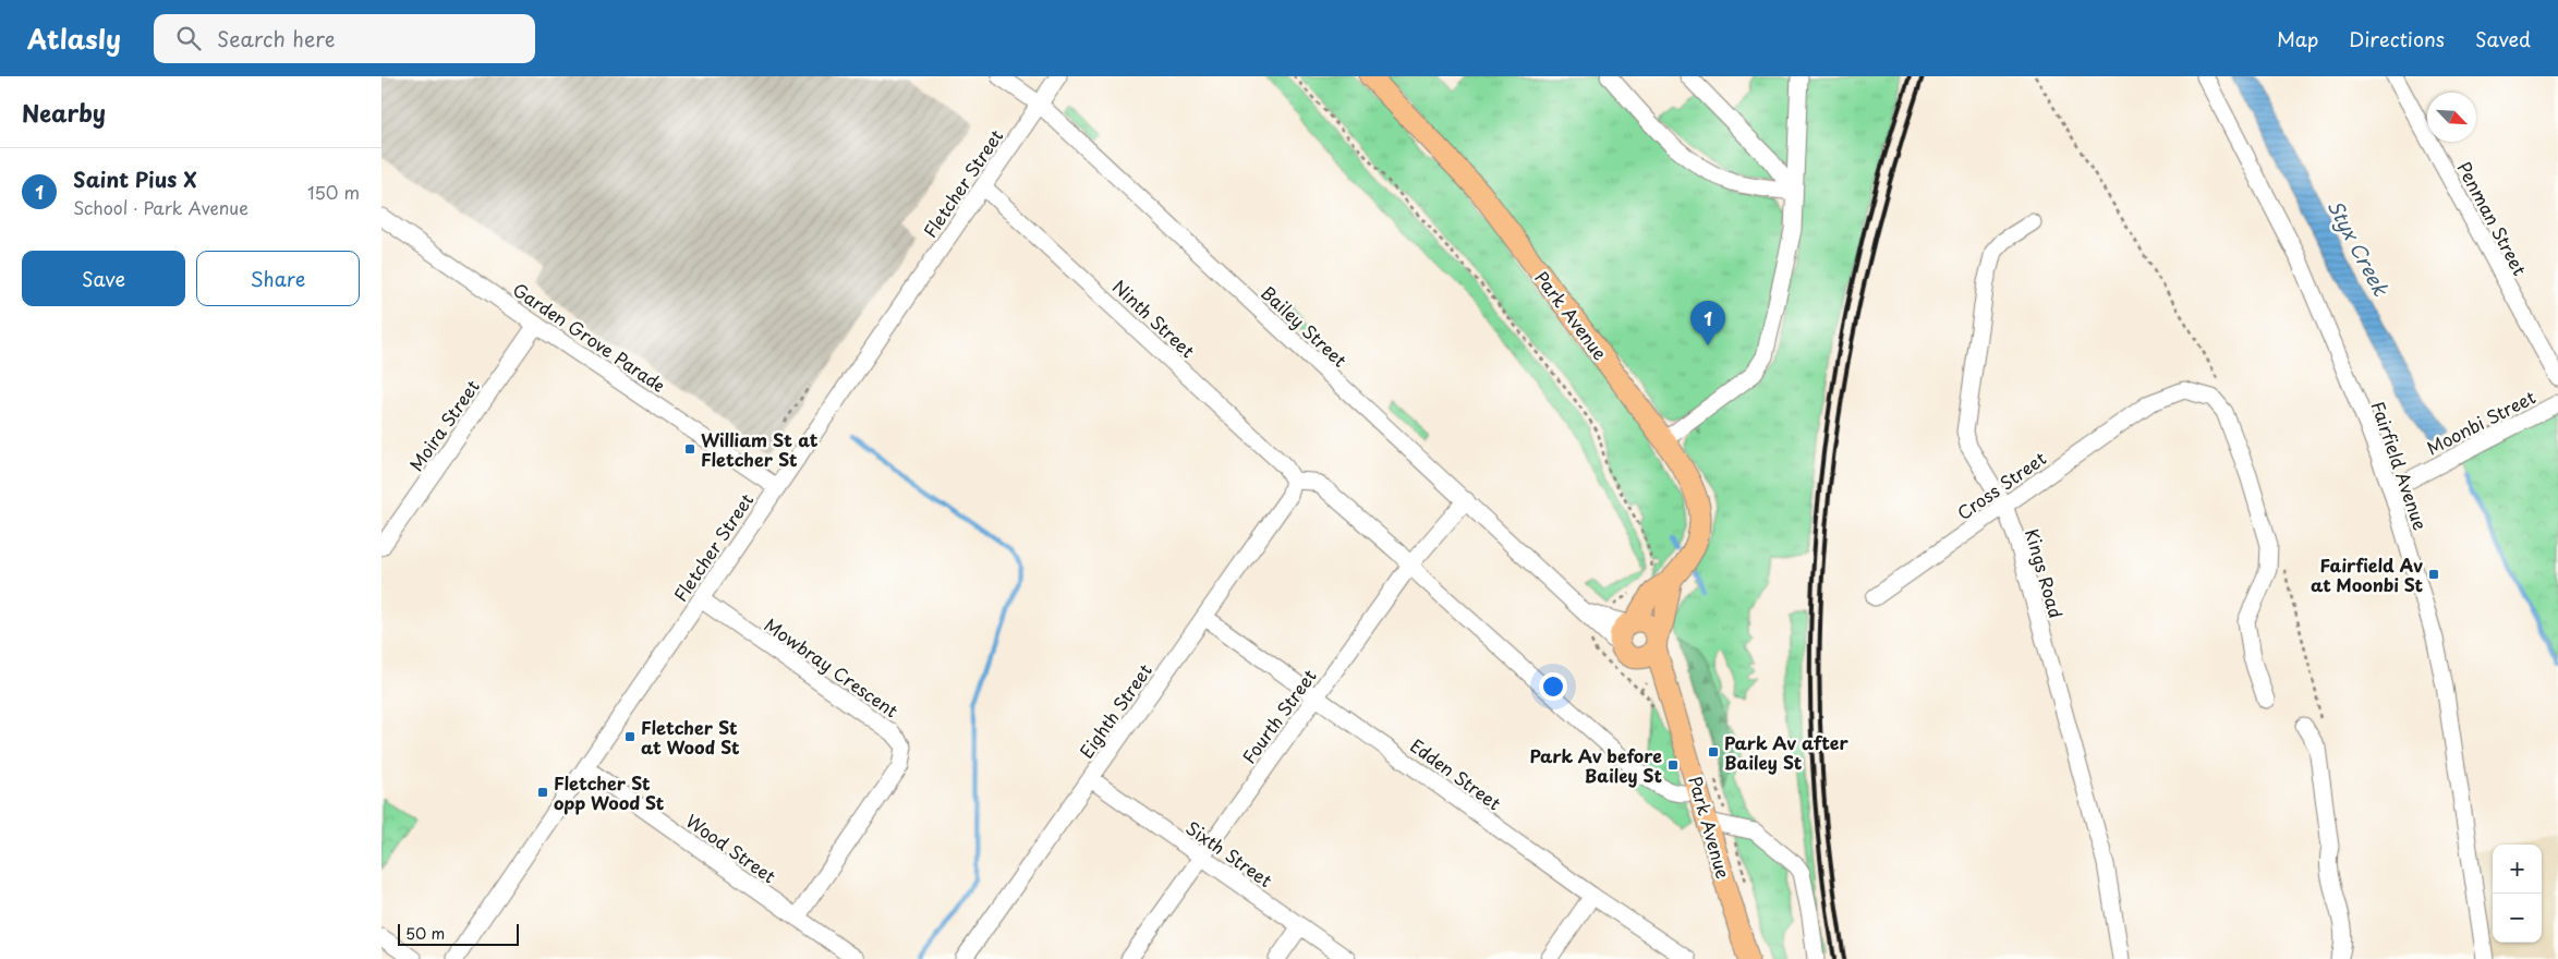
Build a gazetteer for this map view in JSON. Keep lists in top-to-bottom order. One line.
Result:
{"streets":{"main road":["Park Avenue"],"street":["Fletcher Street","Penman Street","Ninth Street","Bailey Street","Garden Grove Parade","Moonbi Street","Moira Street","Fairfield Avenue","Cross Street","Kings Road","Mowbray Crescent","Eighth Street","Fourth Street","Edden Street","Wood Street","Sixth Street"]},"crossings":[["Fletcher Street","Ninth Street"],["Fletcher Street","Bailey Street"],["Fletcher Street","Garden Grove Parade"],["Fletcher Street","Mowbray Crescent"],["Fletcher Street","Wood Street"],["Park Avenue","Bailey Street"],["Ninth Street","Eighth Street"],["Bailey Street","Fourth Street"],["Garden Grove Parade","Moira Street"],["Moonbi Street","Fairfield Avenue"],["Cross Street","Kings Road"],["Mowbray Crescent","Wood Street"],["Eighth Street","Edden Street"],["Eighth Street","Sixth Street"],["Fourth Street","Edden Street"],["Fourth Street","Sixth Street"]],"water":["Styx Creek"],"places":{"transit":["William St at Fletcher St","Fairfield Av at Moonbi St","Fletcher St at Wood St","Park Av after Bailey St","Park Av before Bailey St","Fletcher St opp Wood St"]},"scale_bar":"50 m","north":"bottom right","page":{"header":"Atlasly","search":"Search here","nav":["Map","Directions","Saved"],"heading":"Nearby","list":[{"mark":"1","name":"Saint Pius X","note":"School · Park Avenue","value":"150 m"}],"buttons":["Save","Share"],"pins":"1","map_buttons":["+","−"],"scale":"50 m"}}
